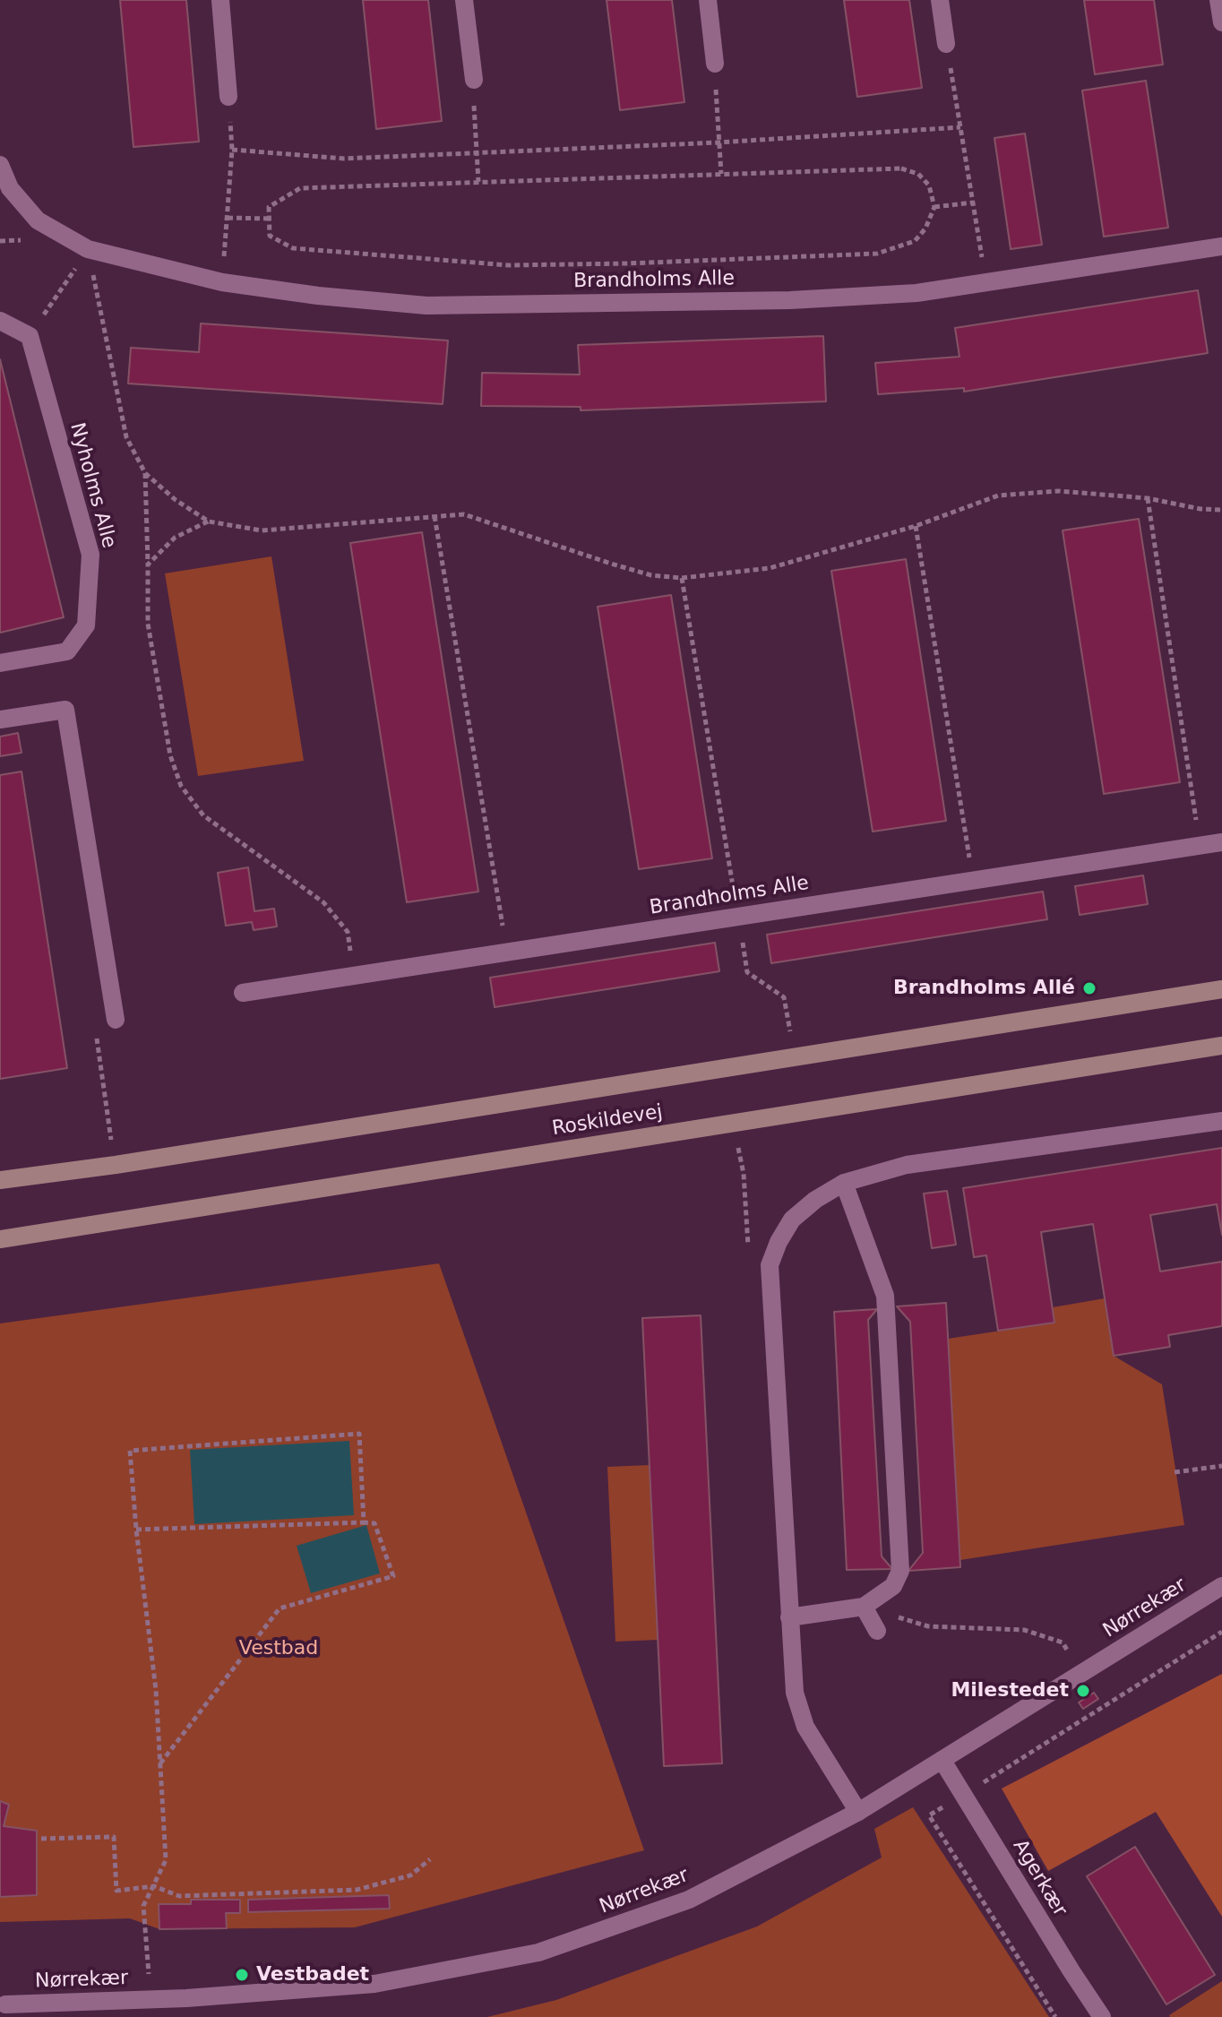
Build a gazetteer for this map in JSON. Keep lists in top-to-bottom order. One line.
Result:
{"streets":{"main road":["Roskildevej"],"street":["Brandholms Alle","Nyholms Alle","Nørrekær","Agerkær"]},"crossings":[["Nørrekær","Agerkær"]],"parks":["Vestbad"],"places":["Brandholms Allé","Milestedet","Vestbadet"]}
